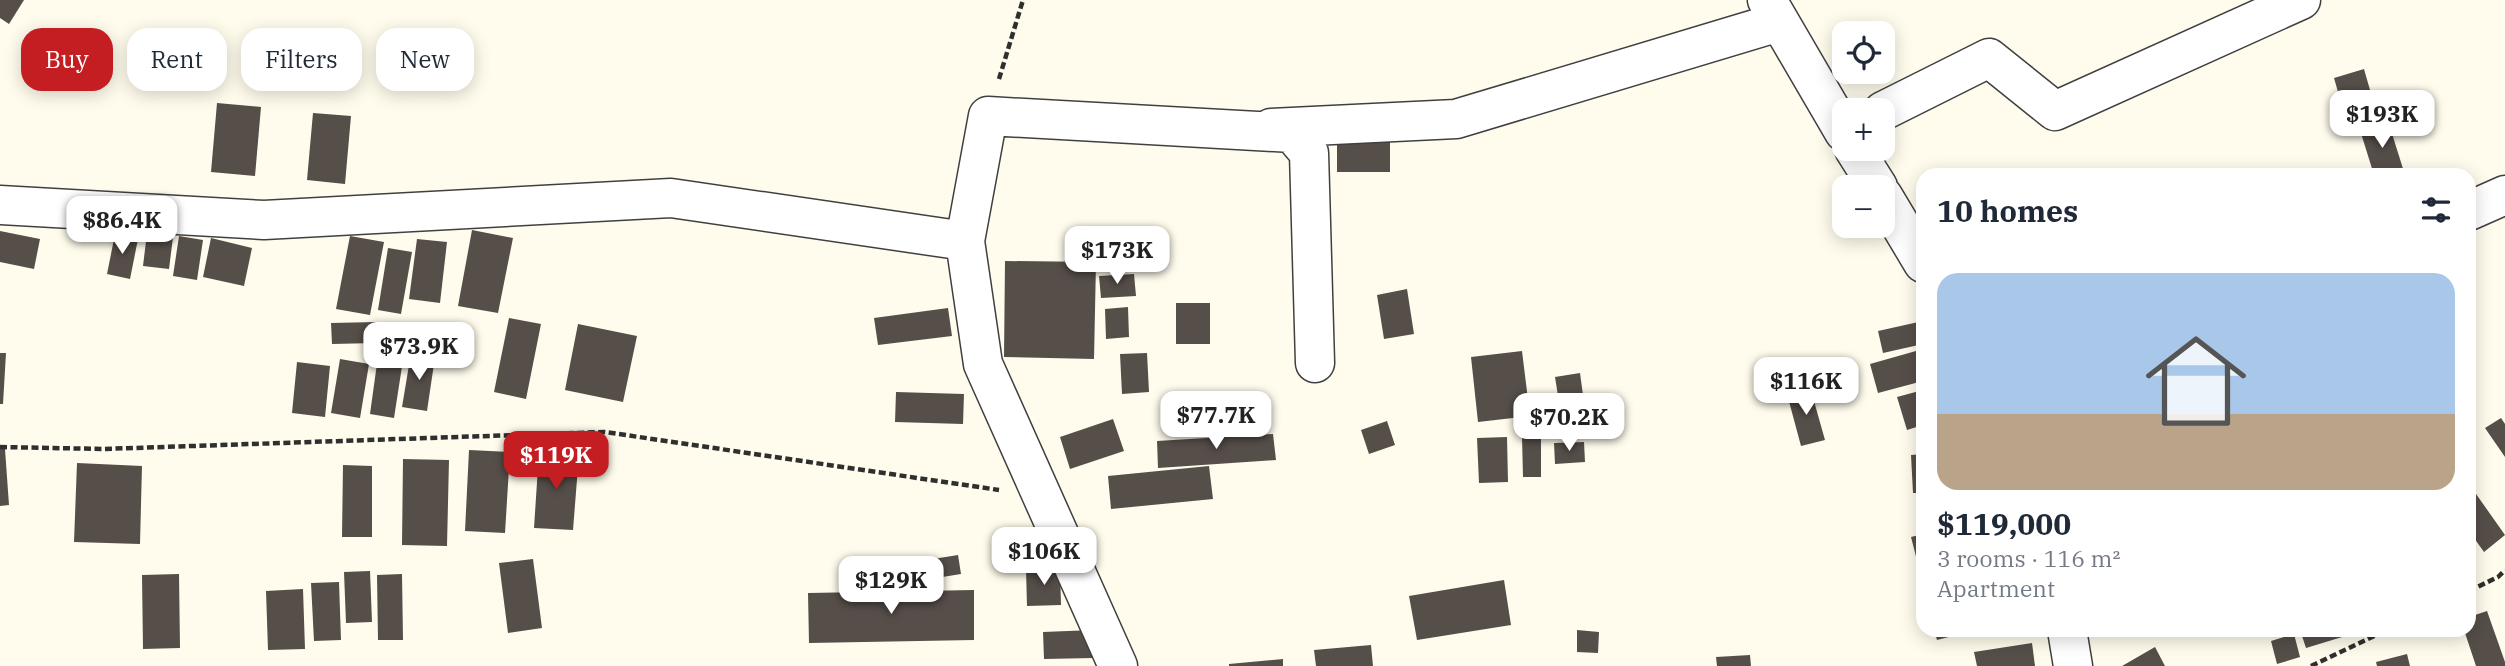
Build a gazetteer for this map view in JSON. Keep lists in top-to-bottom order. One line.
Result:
{"page":{"map_buttons":["+","−"],"chip":["Buy","Rent","Filters","New"],"price":["$193K","$86.4K","$173K","$73.9K","$116K","$77.7K","$70.2K","$119K","$106K","$129K"],"heading":"10 homes","list":[{"name":"$119,000","note":"3 rooms · 116 m² · Apartment"}]}}
